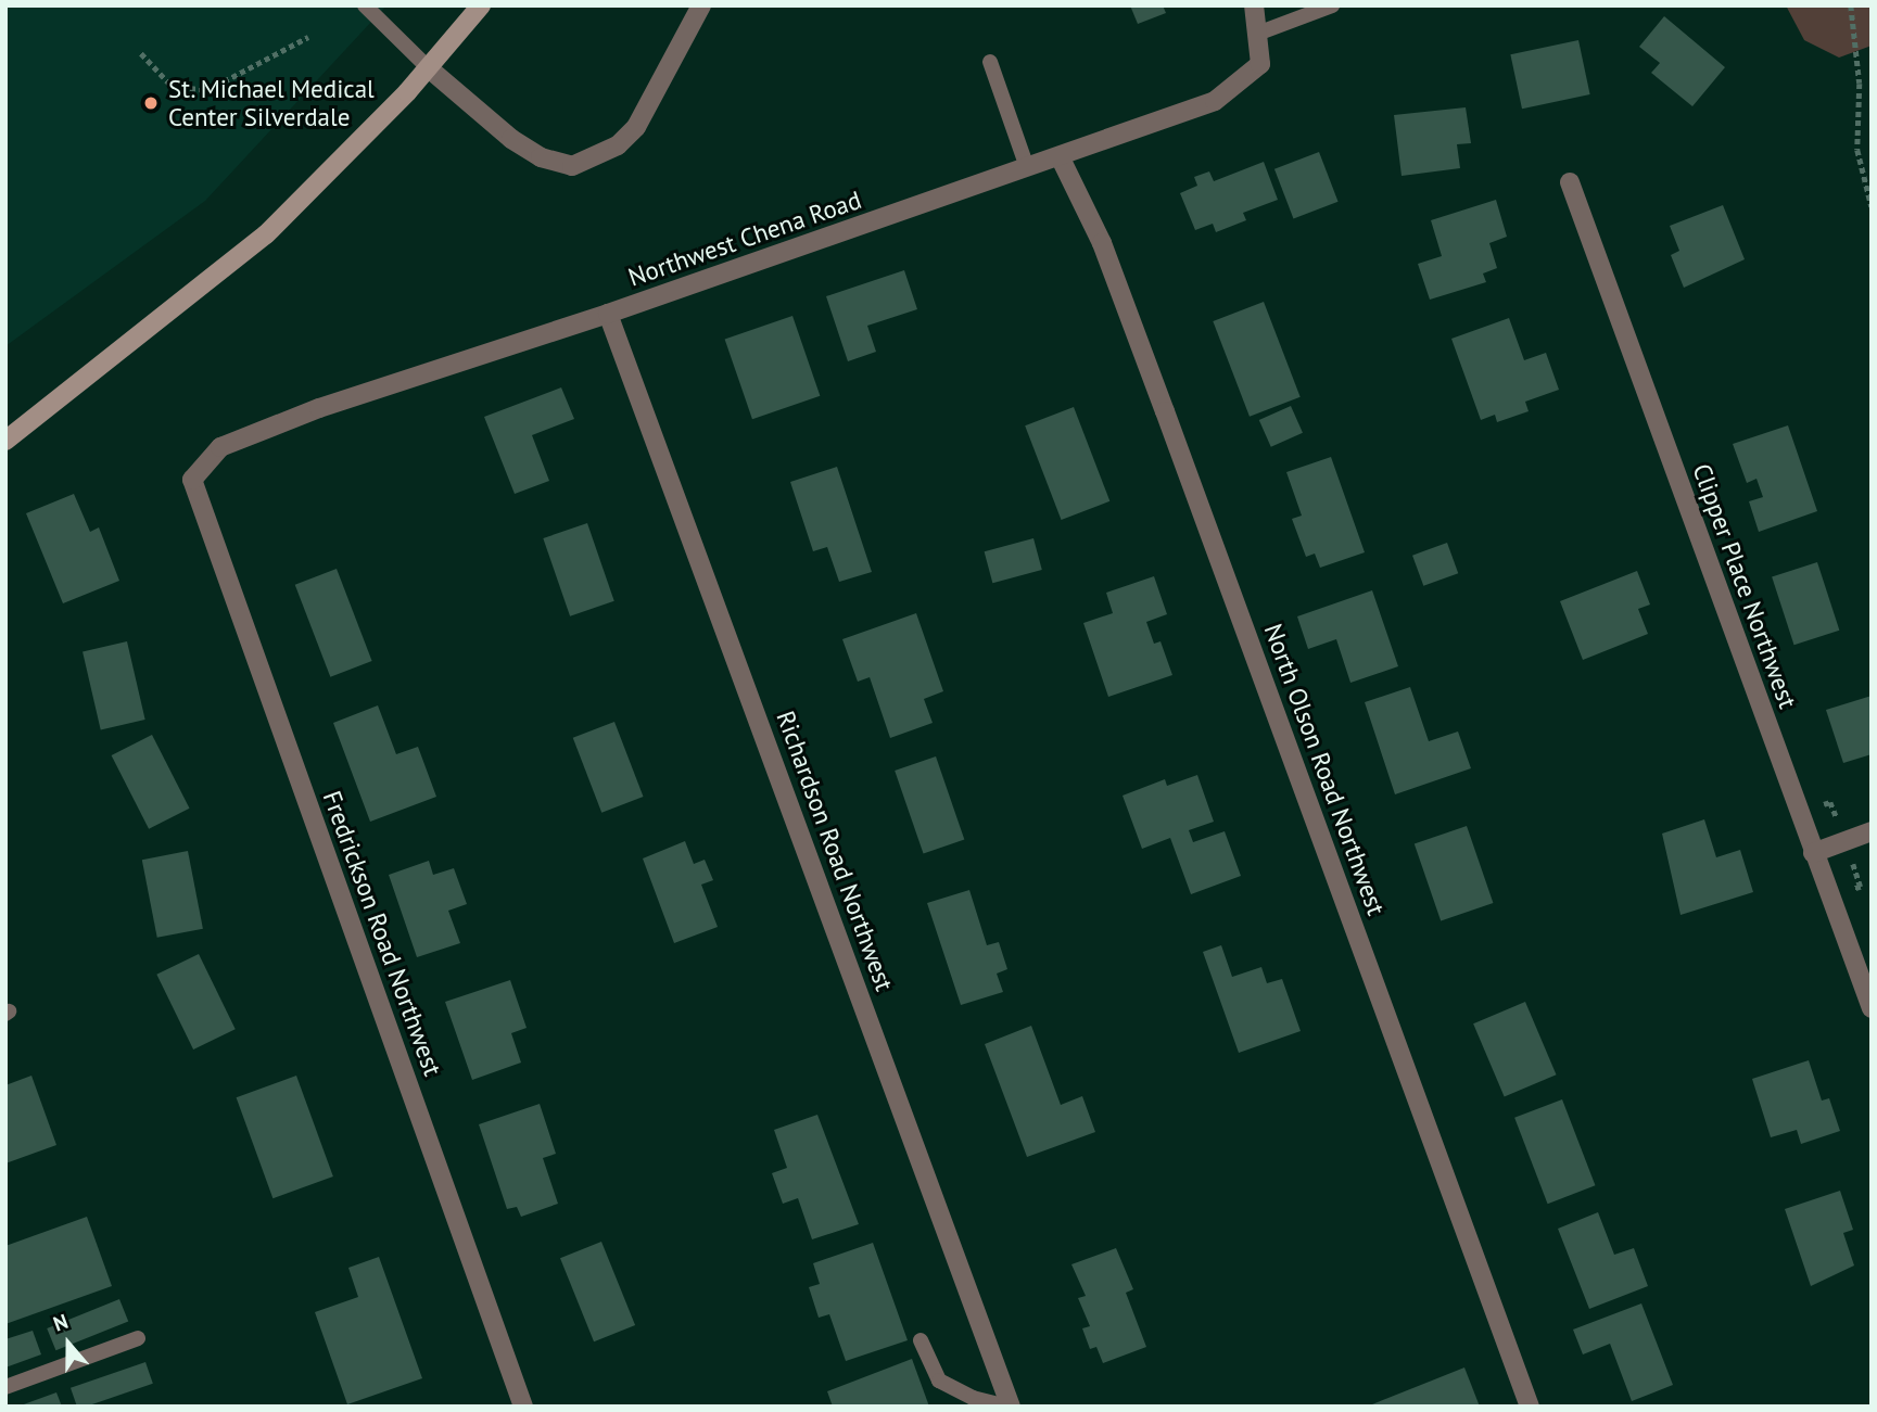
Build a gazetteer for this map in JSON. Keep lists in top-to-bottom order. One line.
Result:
{"streets":{"street":["Northwest Chena Road","Clipper Place Northwest","North Olson Road Northwest","Richardson Road Northwest","Fredrickson Road Northwest"]},"crossings":[["Northwest Chena Road","North Olson Road Northwest"],["Northwest Chena Road","Richardson Road Northwest"],["Northwest Chena Road","Fredrickson Road Northwest"]],"places":["St. Michael Medical Center Silverdale"],"north":"top"}
